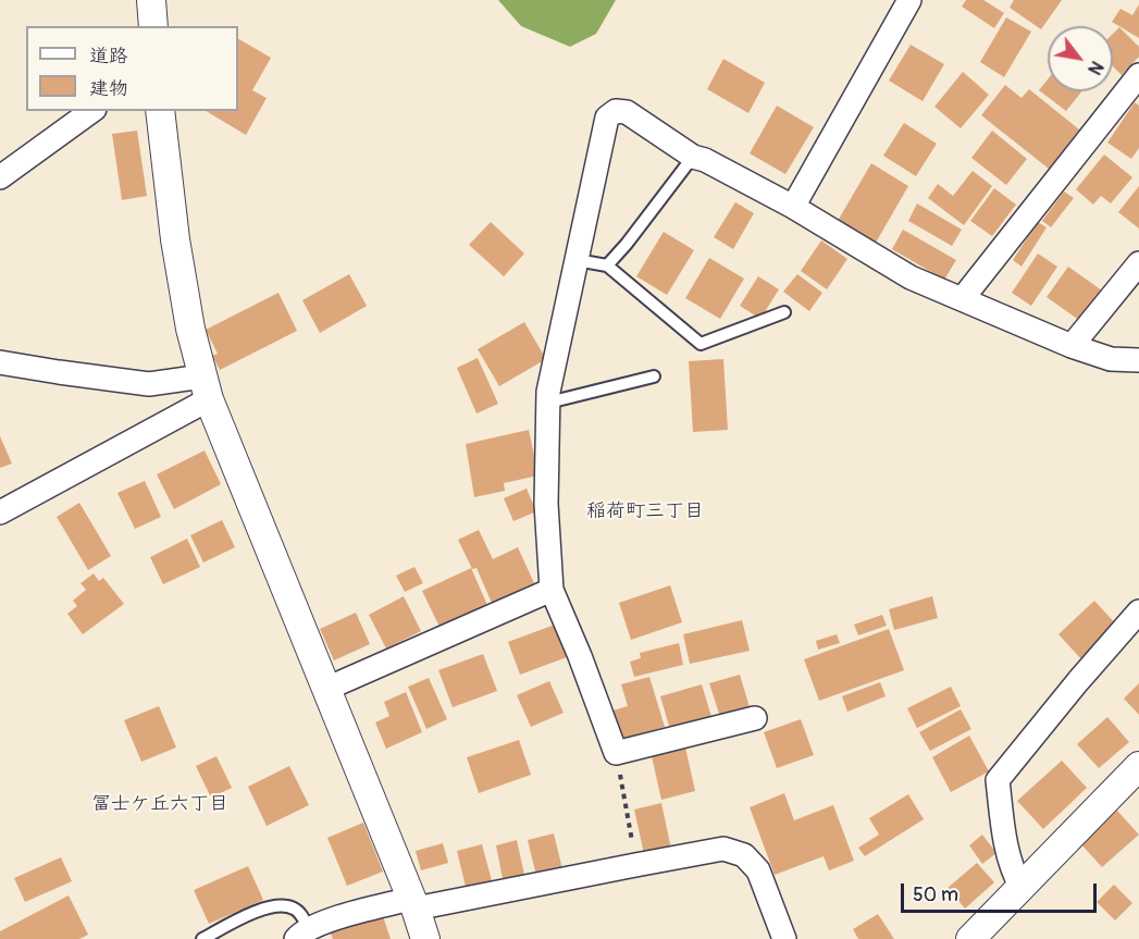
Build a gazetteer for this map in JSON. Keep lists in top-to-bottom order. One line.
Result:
{"districts":["稲荷町三丁目","冨士ケ丘六丁目"],"legend":["道路","建物"],"scale_bar":"50 m","north":"bottom right"}
